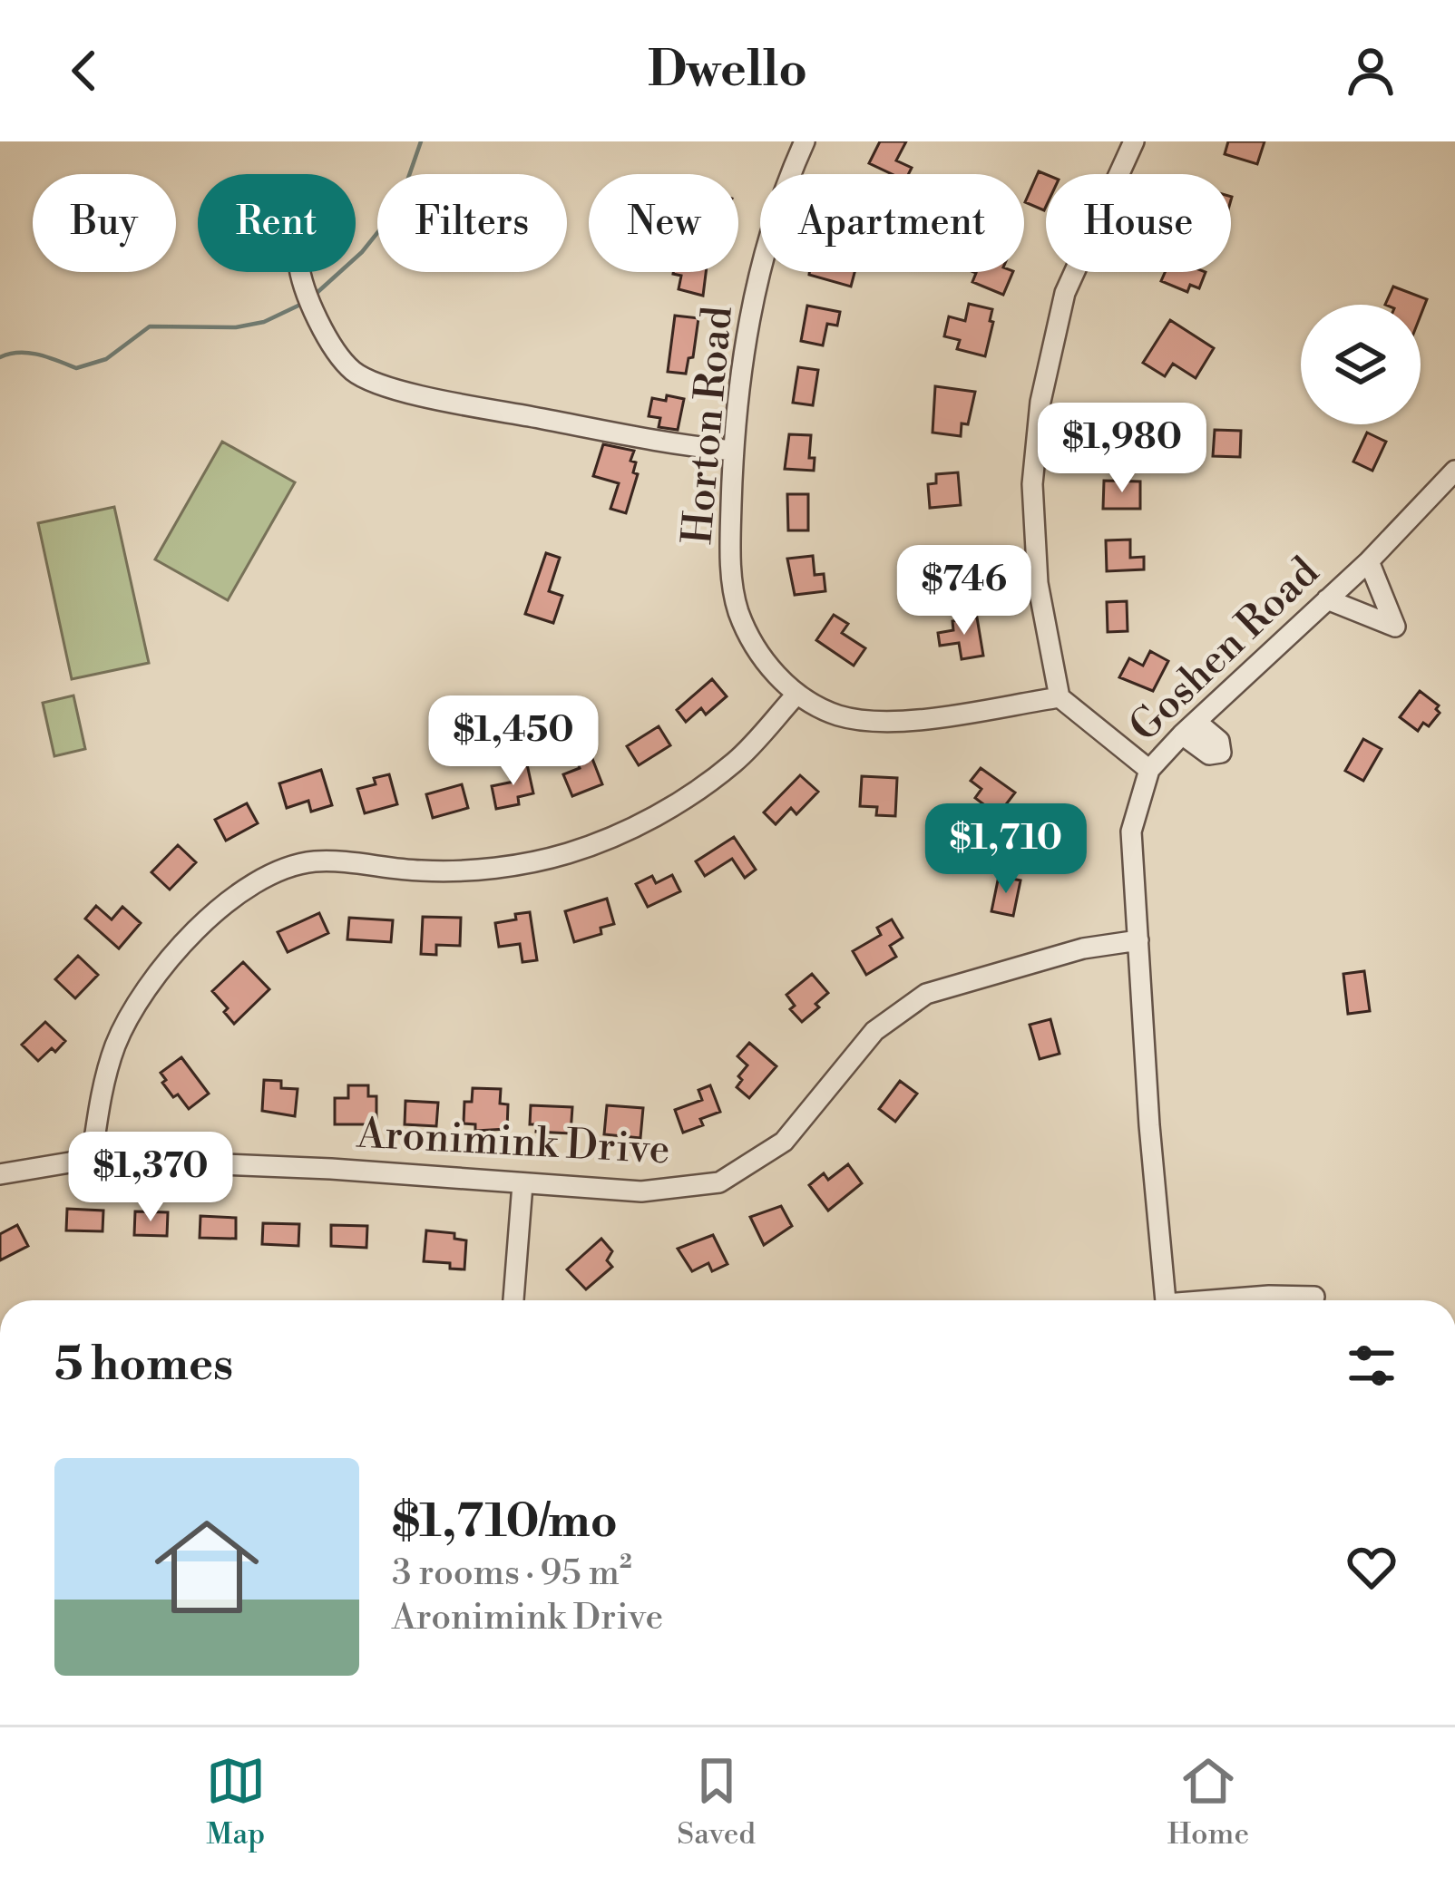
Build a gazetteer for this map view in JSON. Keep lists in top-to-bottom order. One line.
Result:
{"streets":{"street":["Horton Road","Goshen Road","Aronimink Drive"]},"crossings":[["Goshen Road","Aronimink Drive"]],"page":{"header":"Dwello","chip":["Buy","Rent","Filters","New","Apartment","House"],"price":["$1,980","$746","$1,450","$1,710","$1,370"],"heading":"5 homes","list":[{"name":"$1,710/mo","note":"3 rooms · 95 m² · Aronimink Drive"}],"tabs":["Map","Saved","Home"]}}
